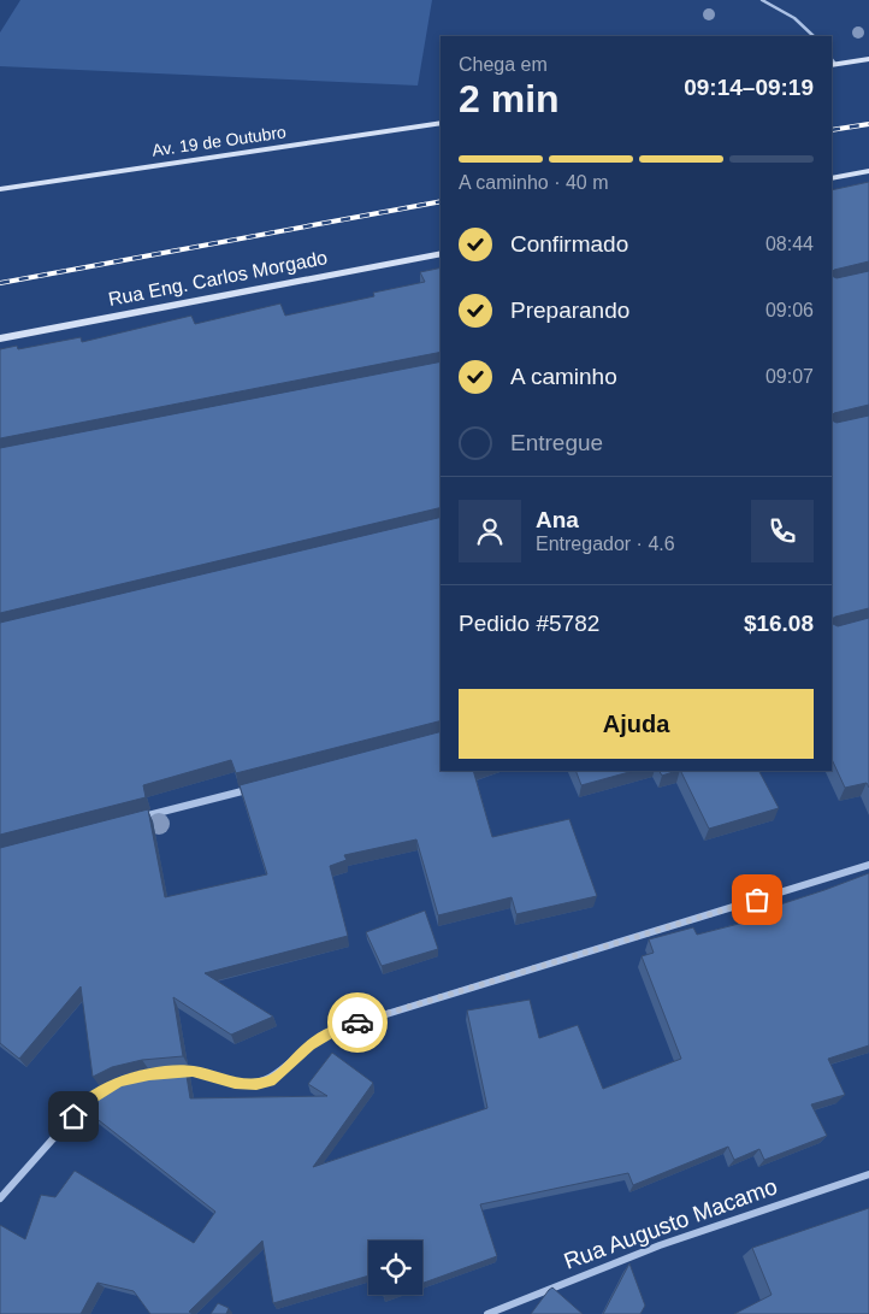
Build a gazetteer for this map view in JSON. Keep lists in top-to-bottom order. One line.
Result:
{"streets":{"street":["Av. 19 de Outubro","Rua Eng. Carlos Morgado","Rua Augusto Macamo"]},"page":{"heading":["2 min","Chega em","09:14–09:19"],"panel":["Ana","Entregador · 4.6","Pedido #5782","$16.08"],"bar":"A caminho · 40 m","list":[["Confirmado","08:44"],["Preparando","09:06"],["A caminho","09:07"],"Entregue"],"buttons":"Ajuda"}}
